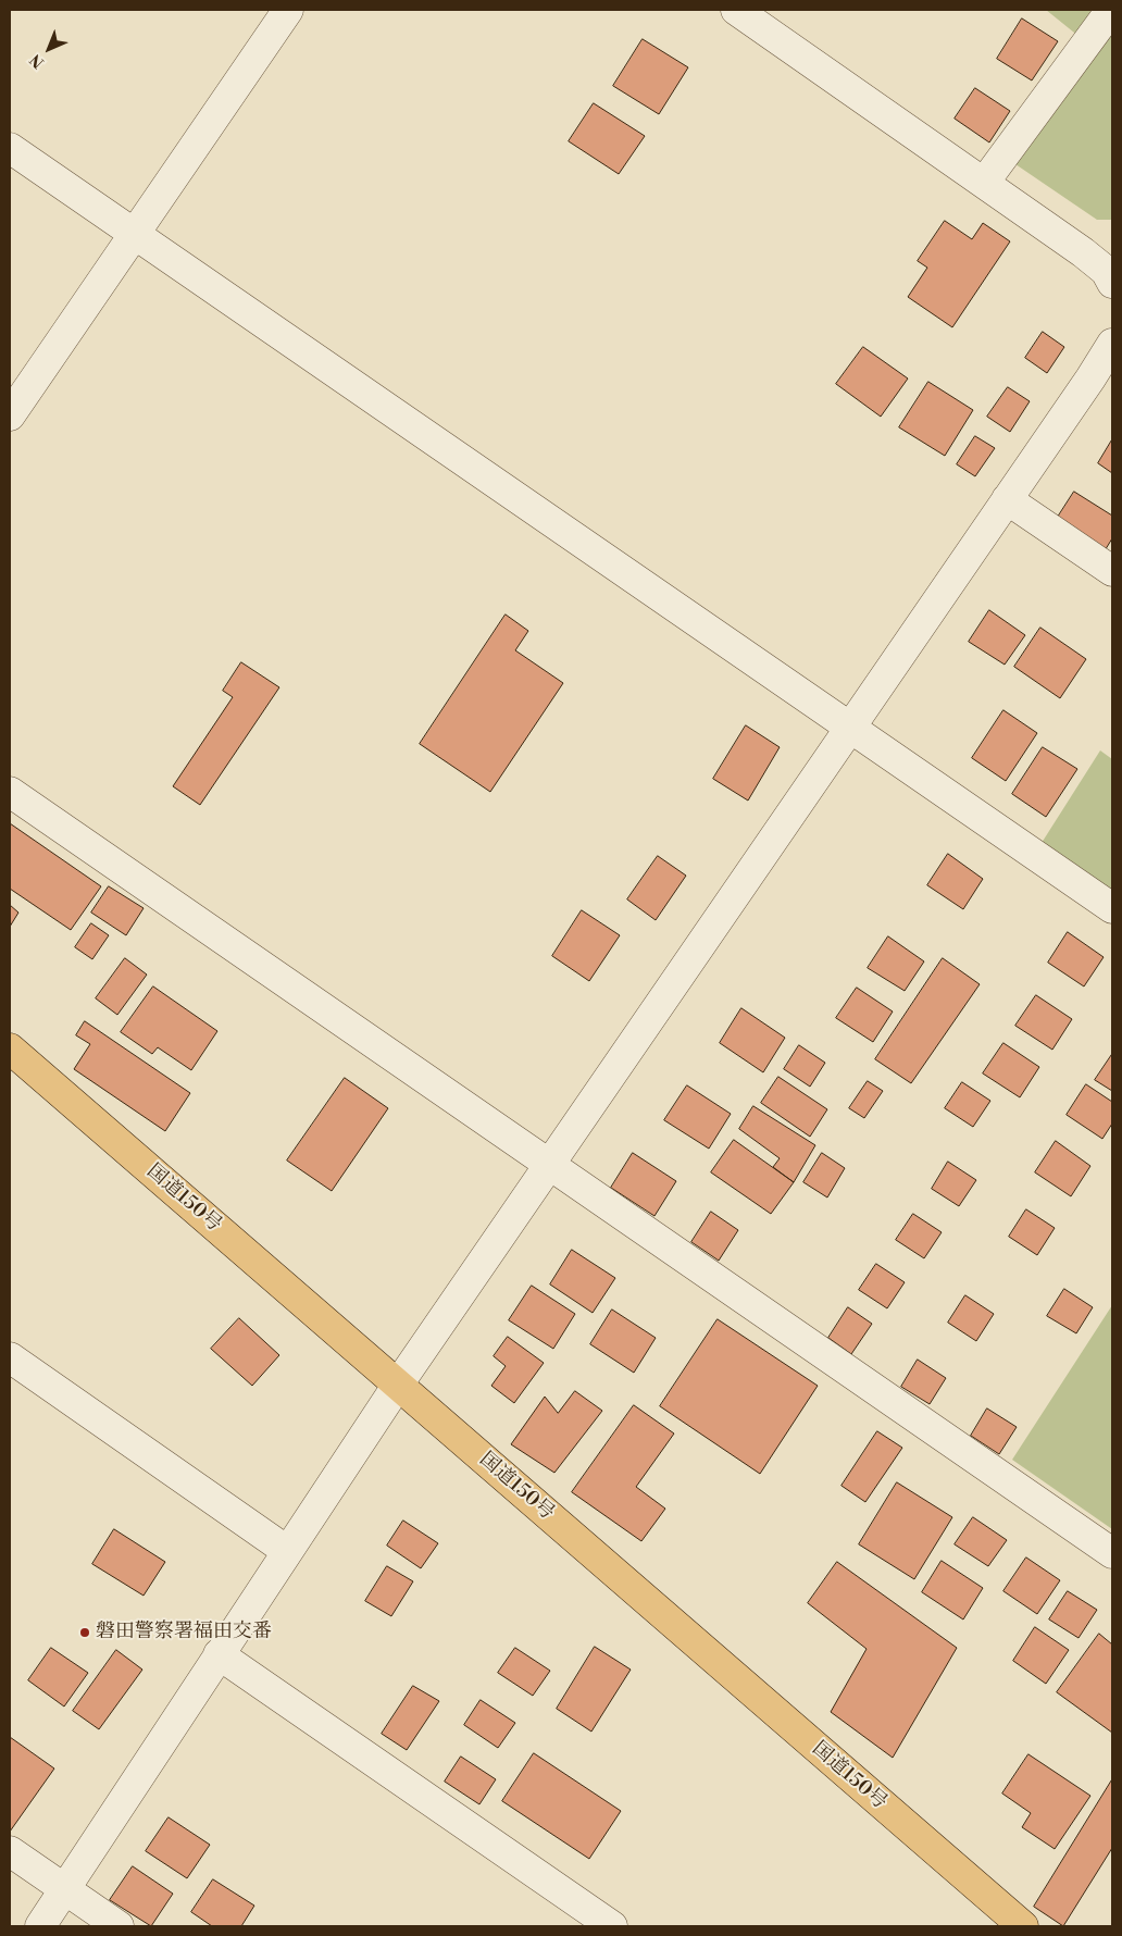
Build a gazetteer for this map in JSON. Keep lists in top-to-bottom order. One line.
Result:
{"streets":{"highway":["国道150号"]},"places":["磐田警察署福田交番"],"north":"bottom left"}
